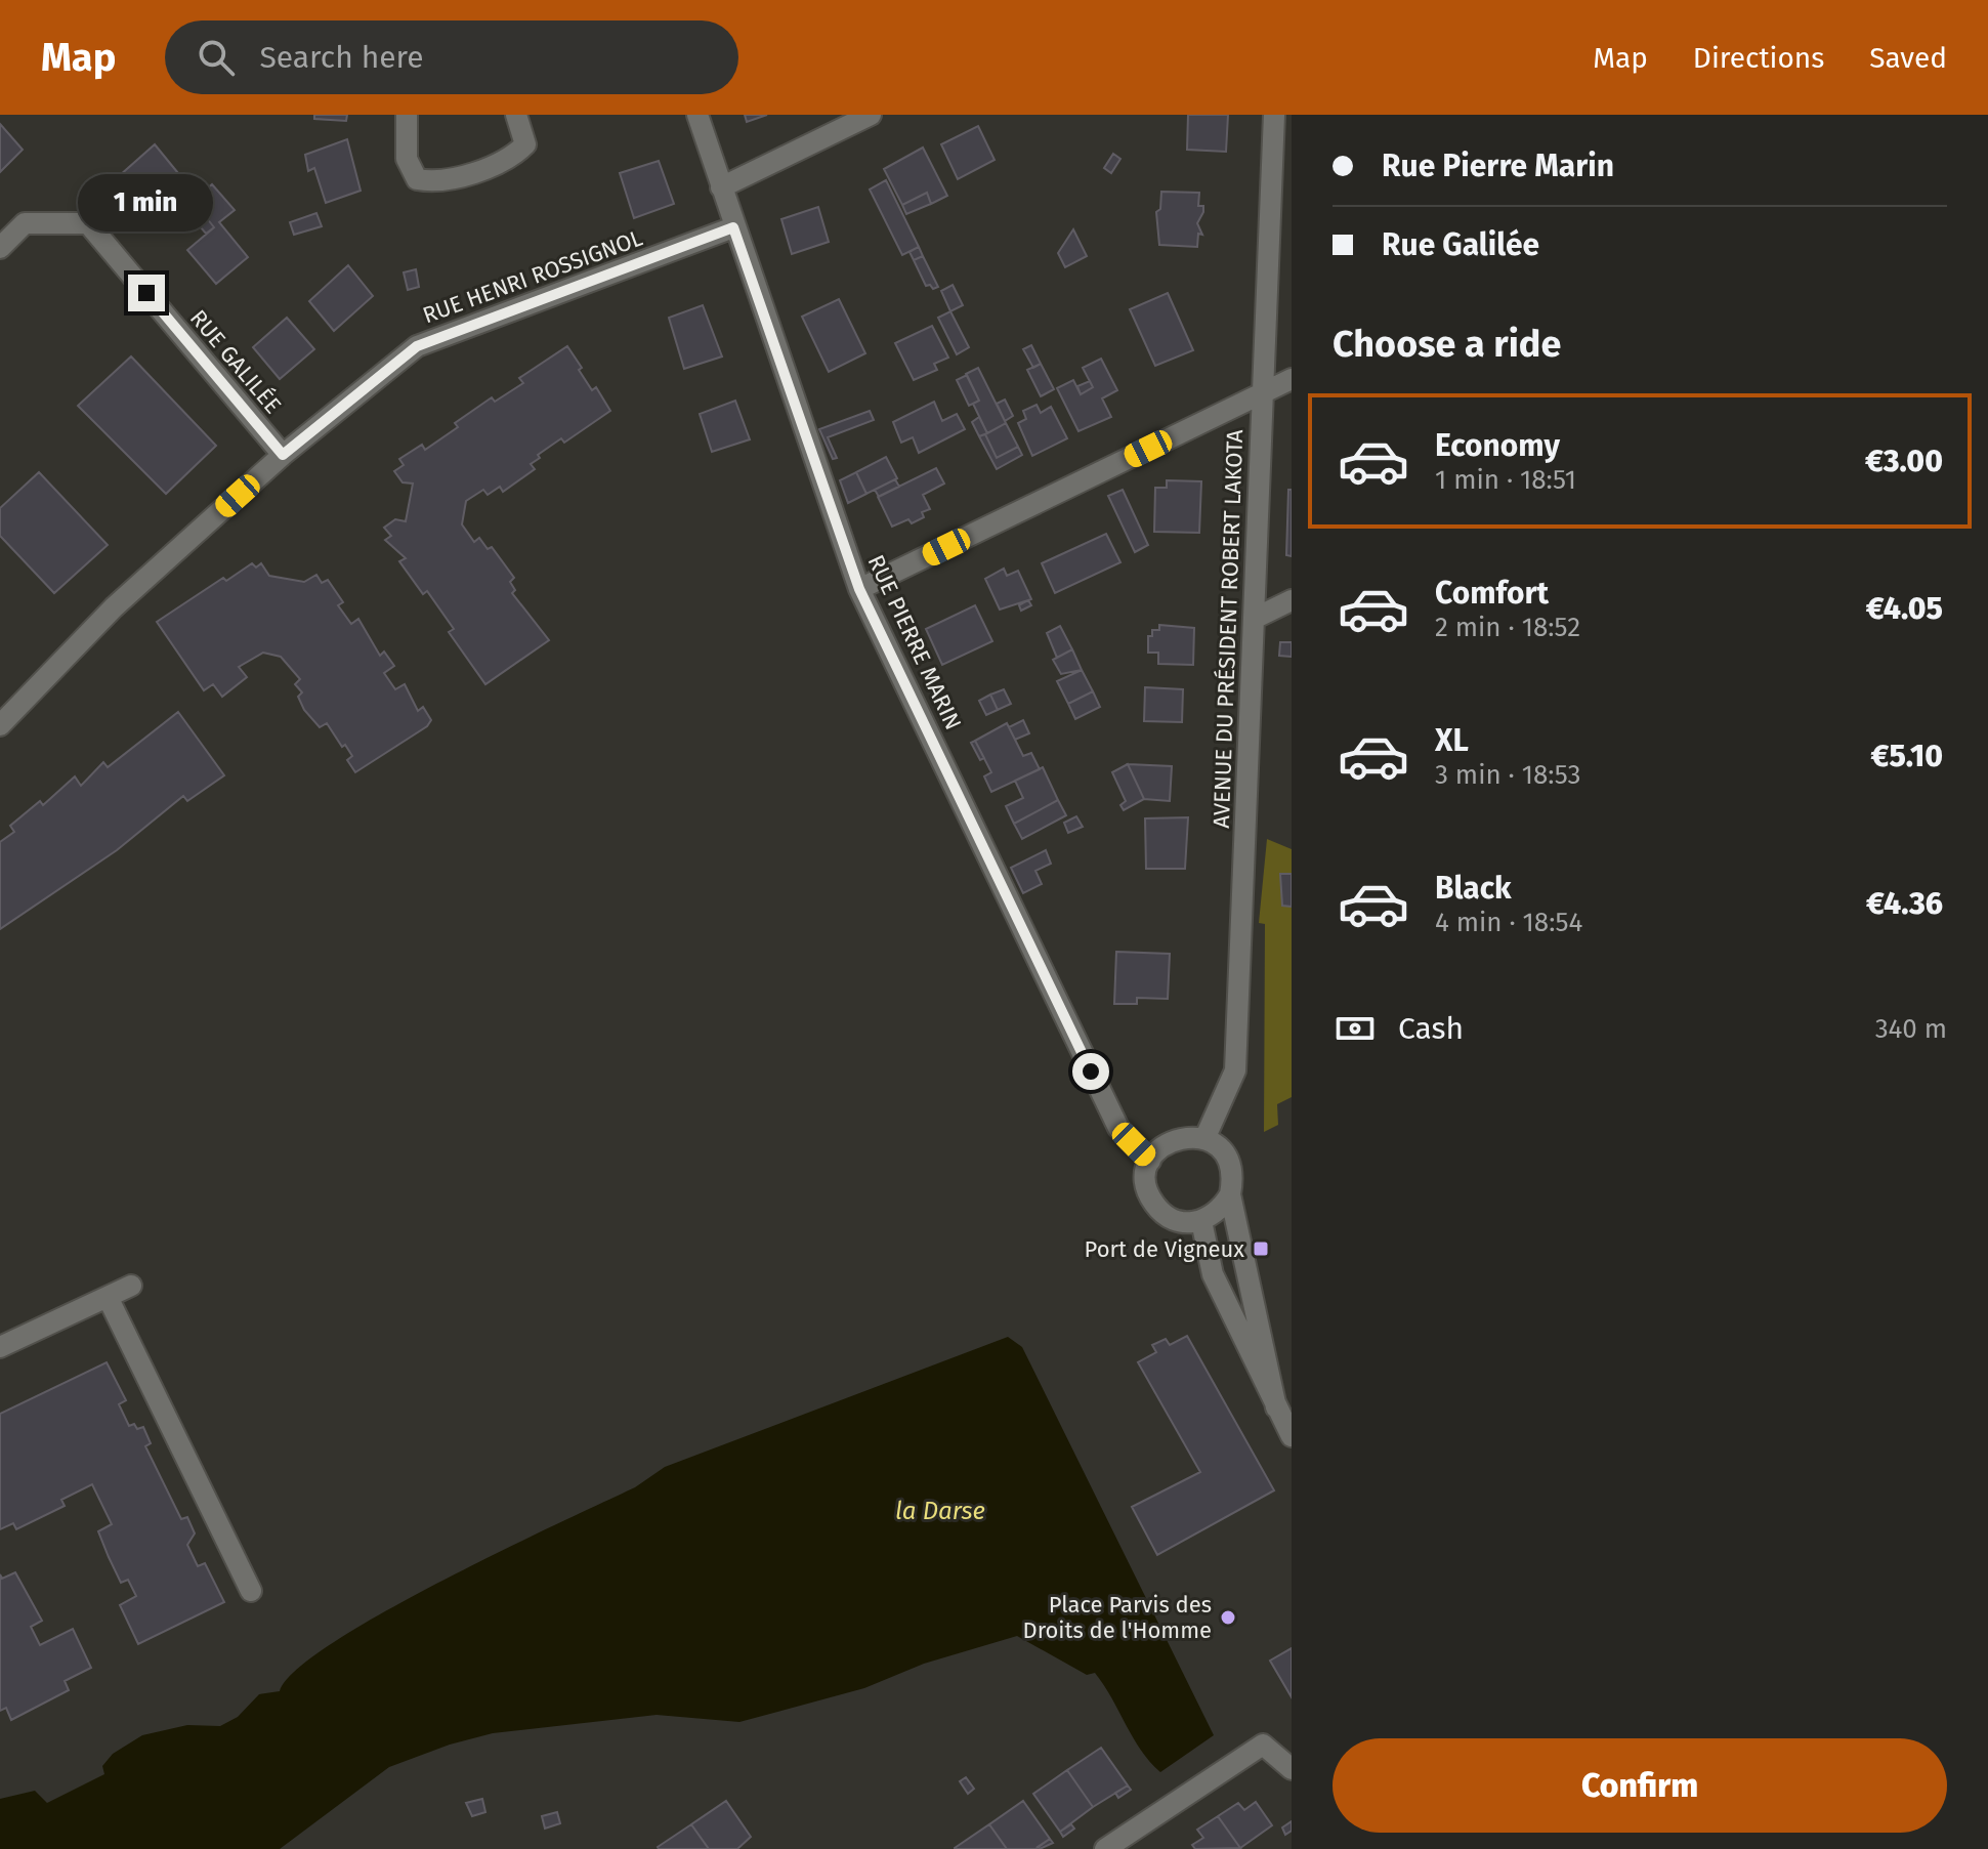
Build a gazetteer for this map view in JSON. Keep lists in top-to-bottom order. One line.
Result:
{"streets":{"street":["RUE HENRI ROSSIGNOL","RUE GALILÉE","AVENUE DU PRÉSIDENT ROBERT LAKOTA","RUE PIERRE MARIN"]},"crossings":[["RUE HENRI ROSSIGNOL","RUE GALILÉE"],["RUE HENRI ROSSIGNOL","RUE PIERRE MARIN"],["AVENUE DU PRÉSIDENT ROBERT LAKOTA","RUE PIERRE MARIN"]],"water":["la Darse"],"places":{"transit":["Port de Vigneux"],"other":["Place Parvis des Droits de l'Homme"]},"page":{"header":"Map","search":"Search here","nav":["Map","Directions","Saved"],"banner":["Rue Pierre Marin","Rue Galilée"],"bubble":"1 min","heading":"Choose a ride","list":[{"name":"Economy","note":"1 min · 18:51","value":"€3.00"},{"name":"Comfort","note":"2 min · 18:52","value":"€4.05"},{"name":"XL","note":"3 min · 18:53","value":"€5.10"},{"name":"Black","note":"4 min · 18:54","value":"€4.36"}],"pay":["Cash","340 m"],"buttons":"Confirm"}}
